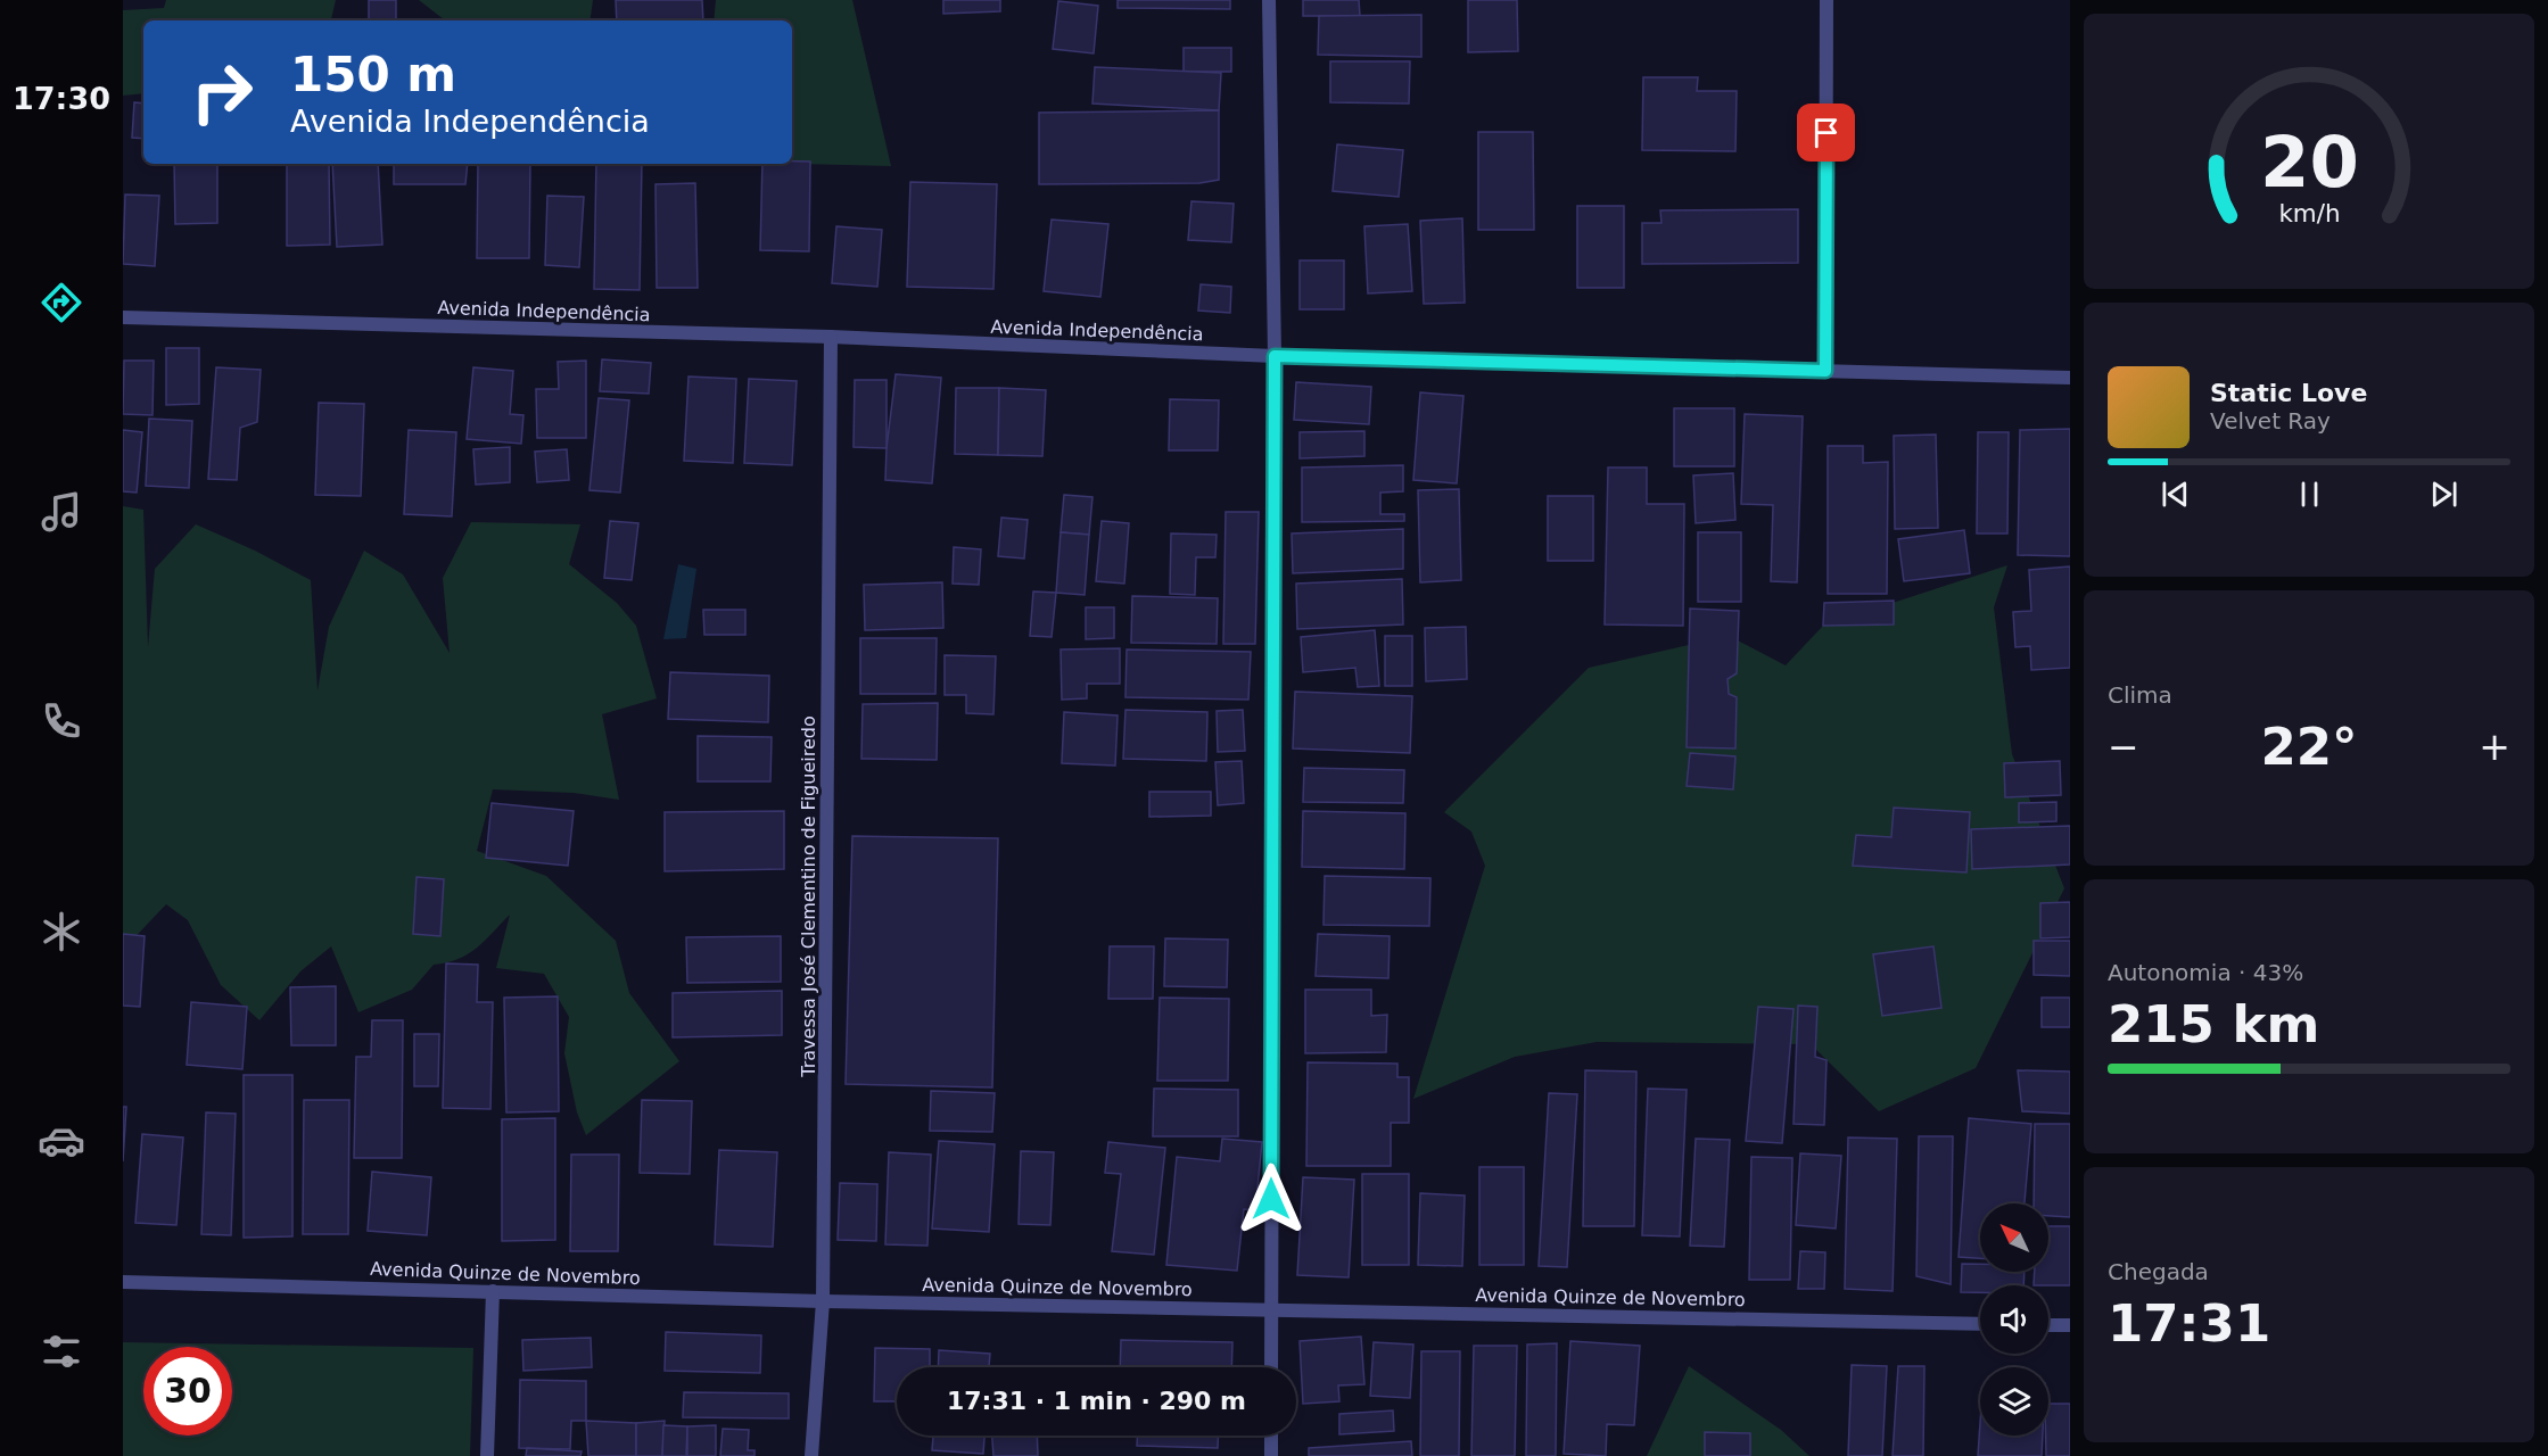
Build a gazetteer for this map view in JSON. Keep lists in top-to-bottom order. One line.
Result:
{"streets":{"street":["Avenida Independência","Travessa José Clementino de Figueiredo","Avenida Quinze de Novembro"]},"crossings":[["Avenida Independência","Travessa José Clementino de Figueiredo"],["Travessa José Clementino de Figueiredo","Avenida Quinze de Novembro"]],"north":"top left","page":{"tabs":"17:30","turn":["150 m","Avenida Independência"],"song":["Static Love","Velvet Ray"],"tile":["Clima",["Autonomia · 43%","215 km"],["Chegada","17:31"]],"heat":["−","22°","+"],"limit":"30","trip":"17:31 · 1 min · 290 m","gauge":["20","km/h"]}}
